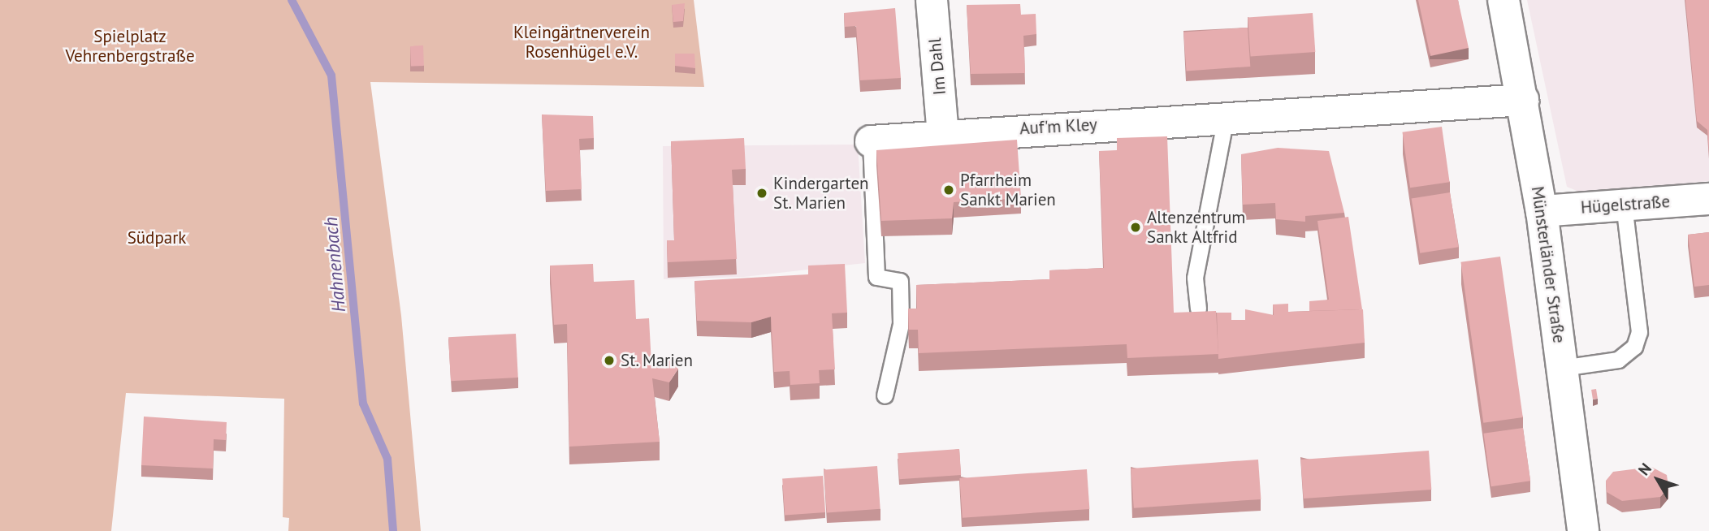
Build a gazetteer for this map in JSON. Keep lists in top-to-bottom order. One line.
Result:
{"streets":{"street":["Im Dahl","Auf'm Kley","Hügelstraße","Münsterländer Straße"]},"crossings":[["Im Dahl","Auf'm Kley"],["Auf'm Kley","Münsterländer Straße"],["Hügelstraße","Münsterländer Straße"]],"water":["Hahnenbach"],"parks":["Kleingärtnerverein Rosenhügel e.V.","Spielplatz Vehrenbergstraße","Südpark"],"places":["Pfarrheim Sankt Marien","Kindergarten St. Marien","Altenzentrum Sankt Altfrid","St. Marien"],"north":"top left"}
